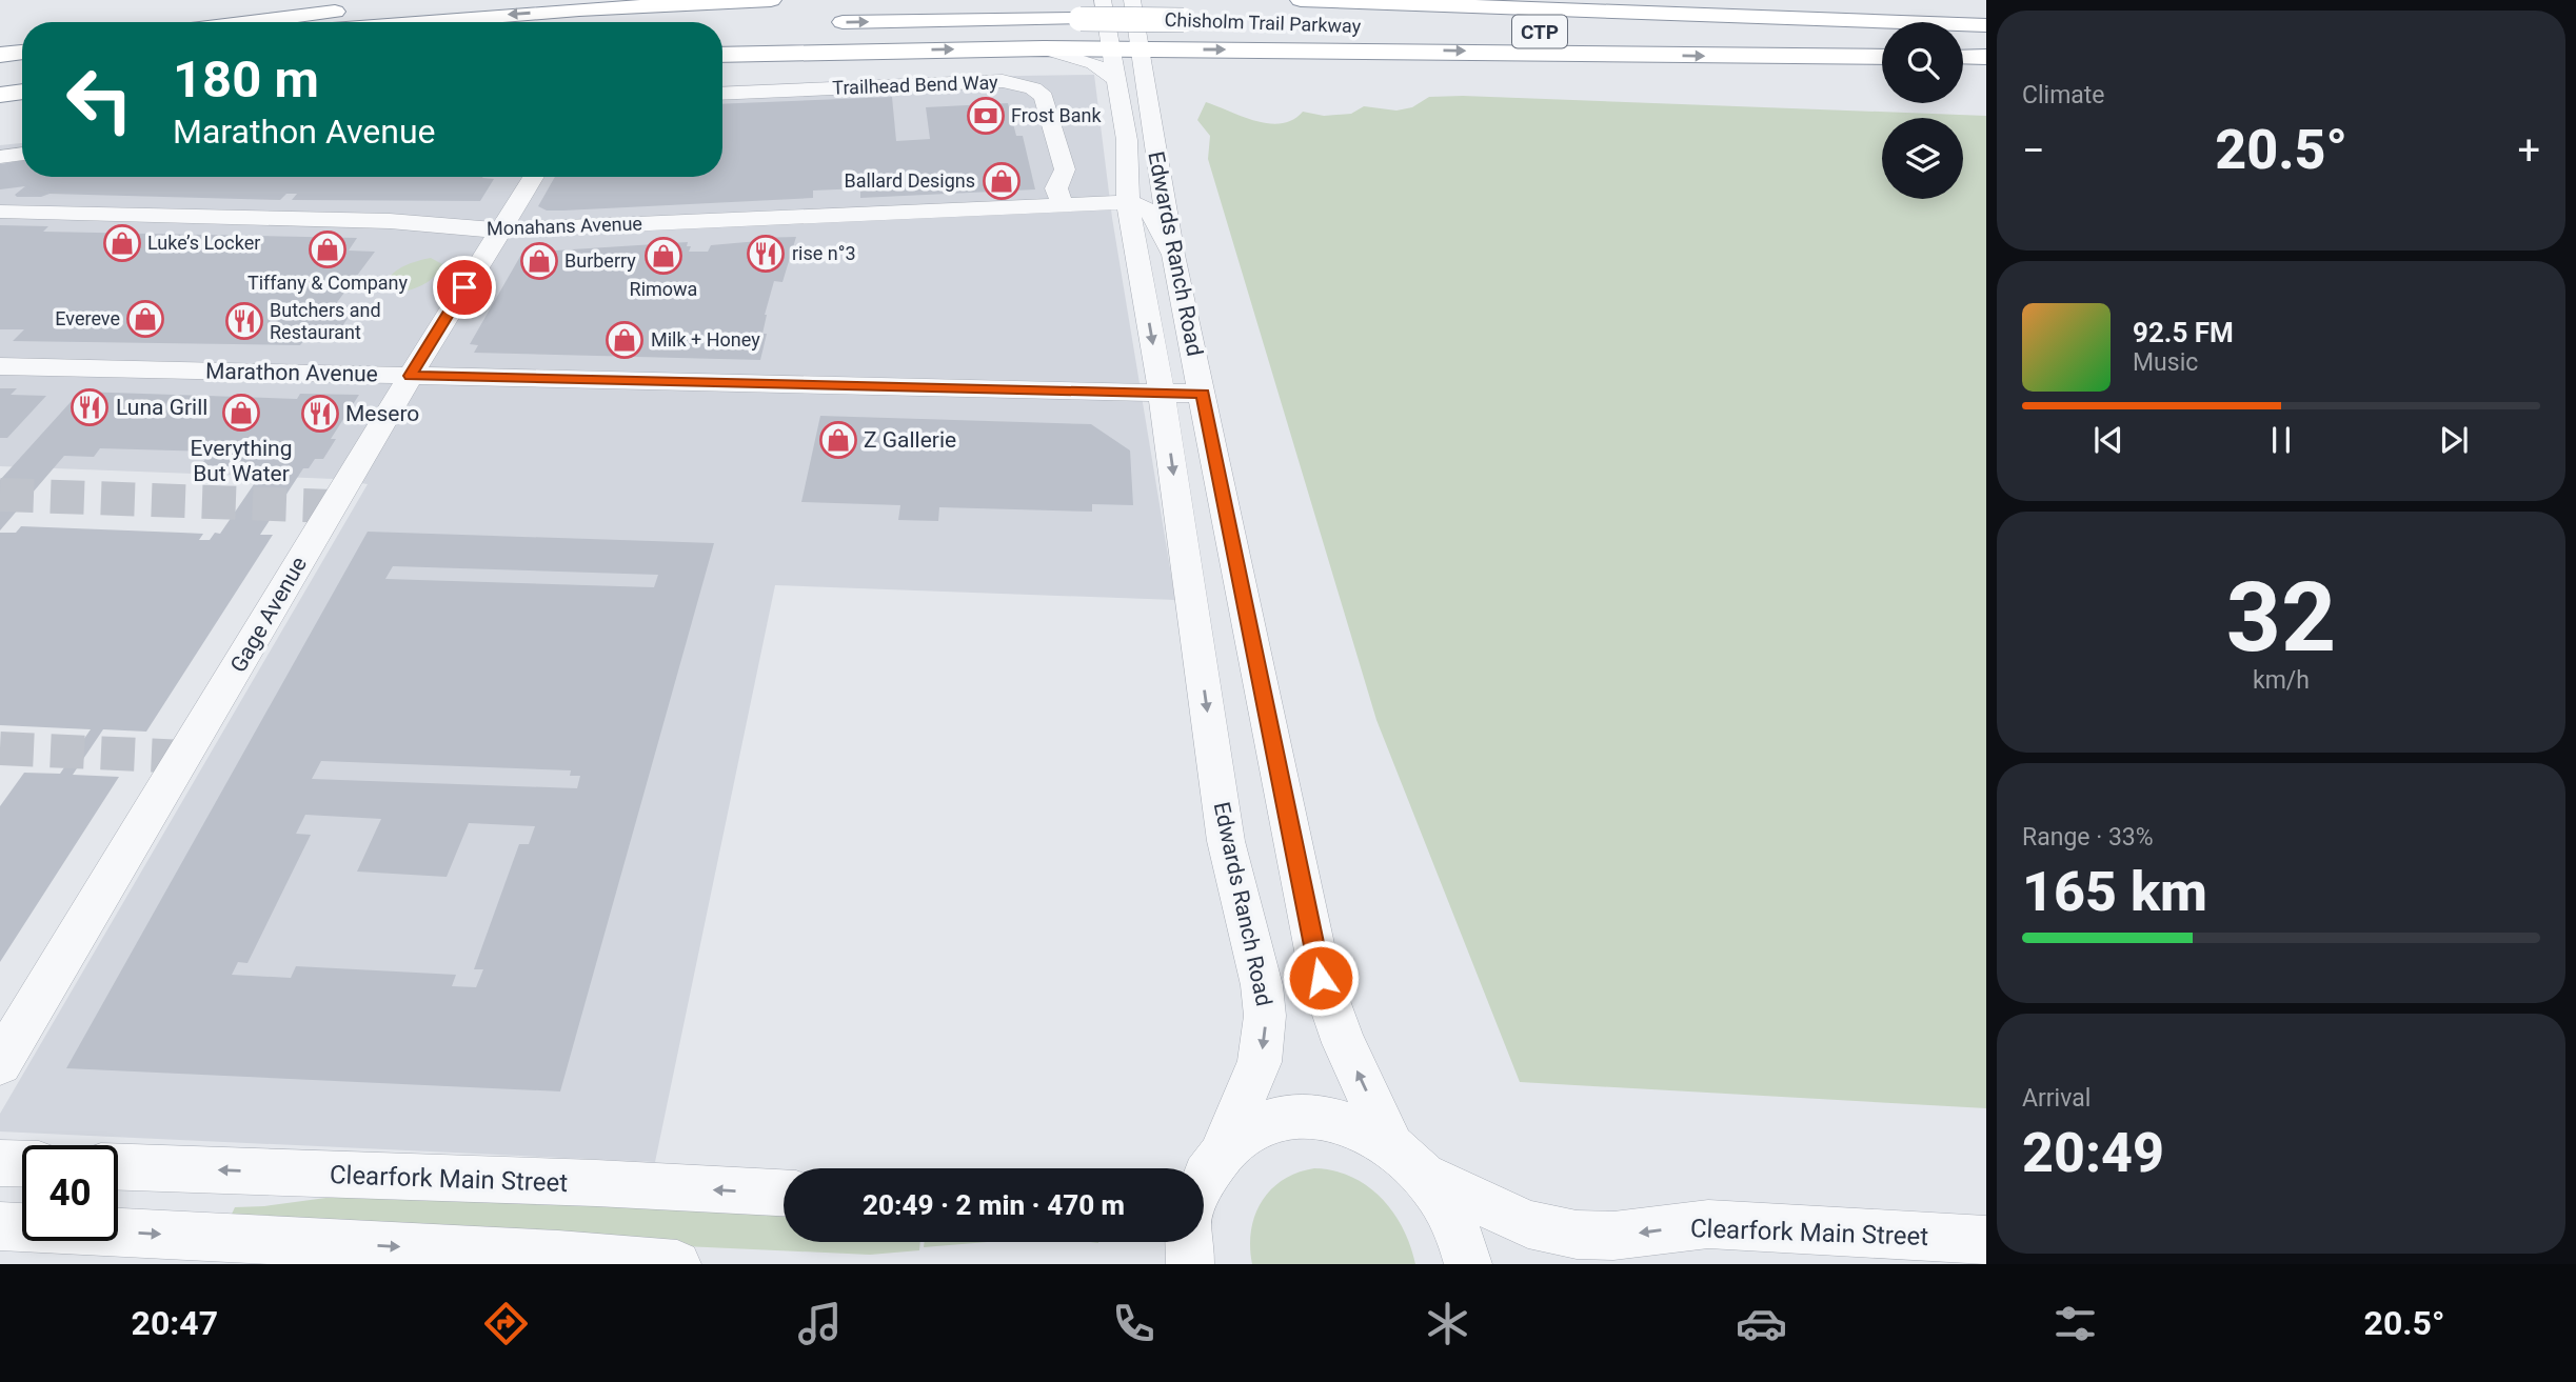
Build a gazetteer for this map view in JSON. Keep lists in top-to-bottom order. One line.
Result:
{"streets":{"highway":["Chisholm Trail Parkway","CTP"],"street":["Trailhead Bend Way","Monahans Avenue","Edwards Ranch Road","Marathon Avenue","Gage Avenue","Clearfork Main Street"]},"crossings":[["Trailhead Bend Way","Monahans Avenue"],["Monahans Avenue","Edwards Ranch Road"],["Monahans Avenue","Gage Avenue"],["Edwards Ranch Road","Marathon Avenue"],["Edwards Ranch Road","Clearfork Main Street"],["Marathon Avenue","Gage Avenue"]],"places":{"bank":["Frost Bank"],"shop":["Ballard Designs","Luke’s Locker","Tiffany & Company","Rimowa","Burberry","Evereve","Milk + Honey","Everything But Water","Z Gallerie"],"restaurant":["rise n°3","Butchers and Restaurant","Luna Grill","Mesero"]},"page":{"tile":["Climate",["32","km/h"],["Range · 33%","165 km"],["Arrival","20:49"]],"turn":["180 m","Marathon Avenue"],"heat":["−","20.5°","+"],"song":["92.5 FM","Music"],"limit":"40","trip":"20:49 · 2 min · 470 m","tabs":["20:47","20.5°"]}}
